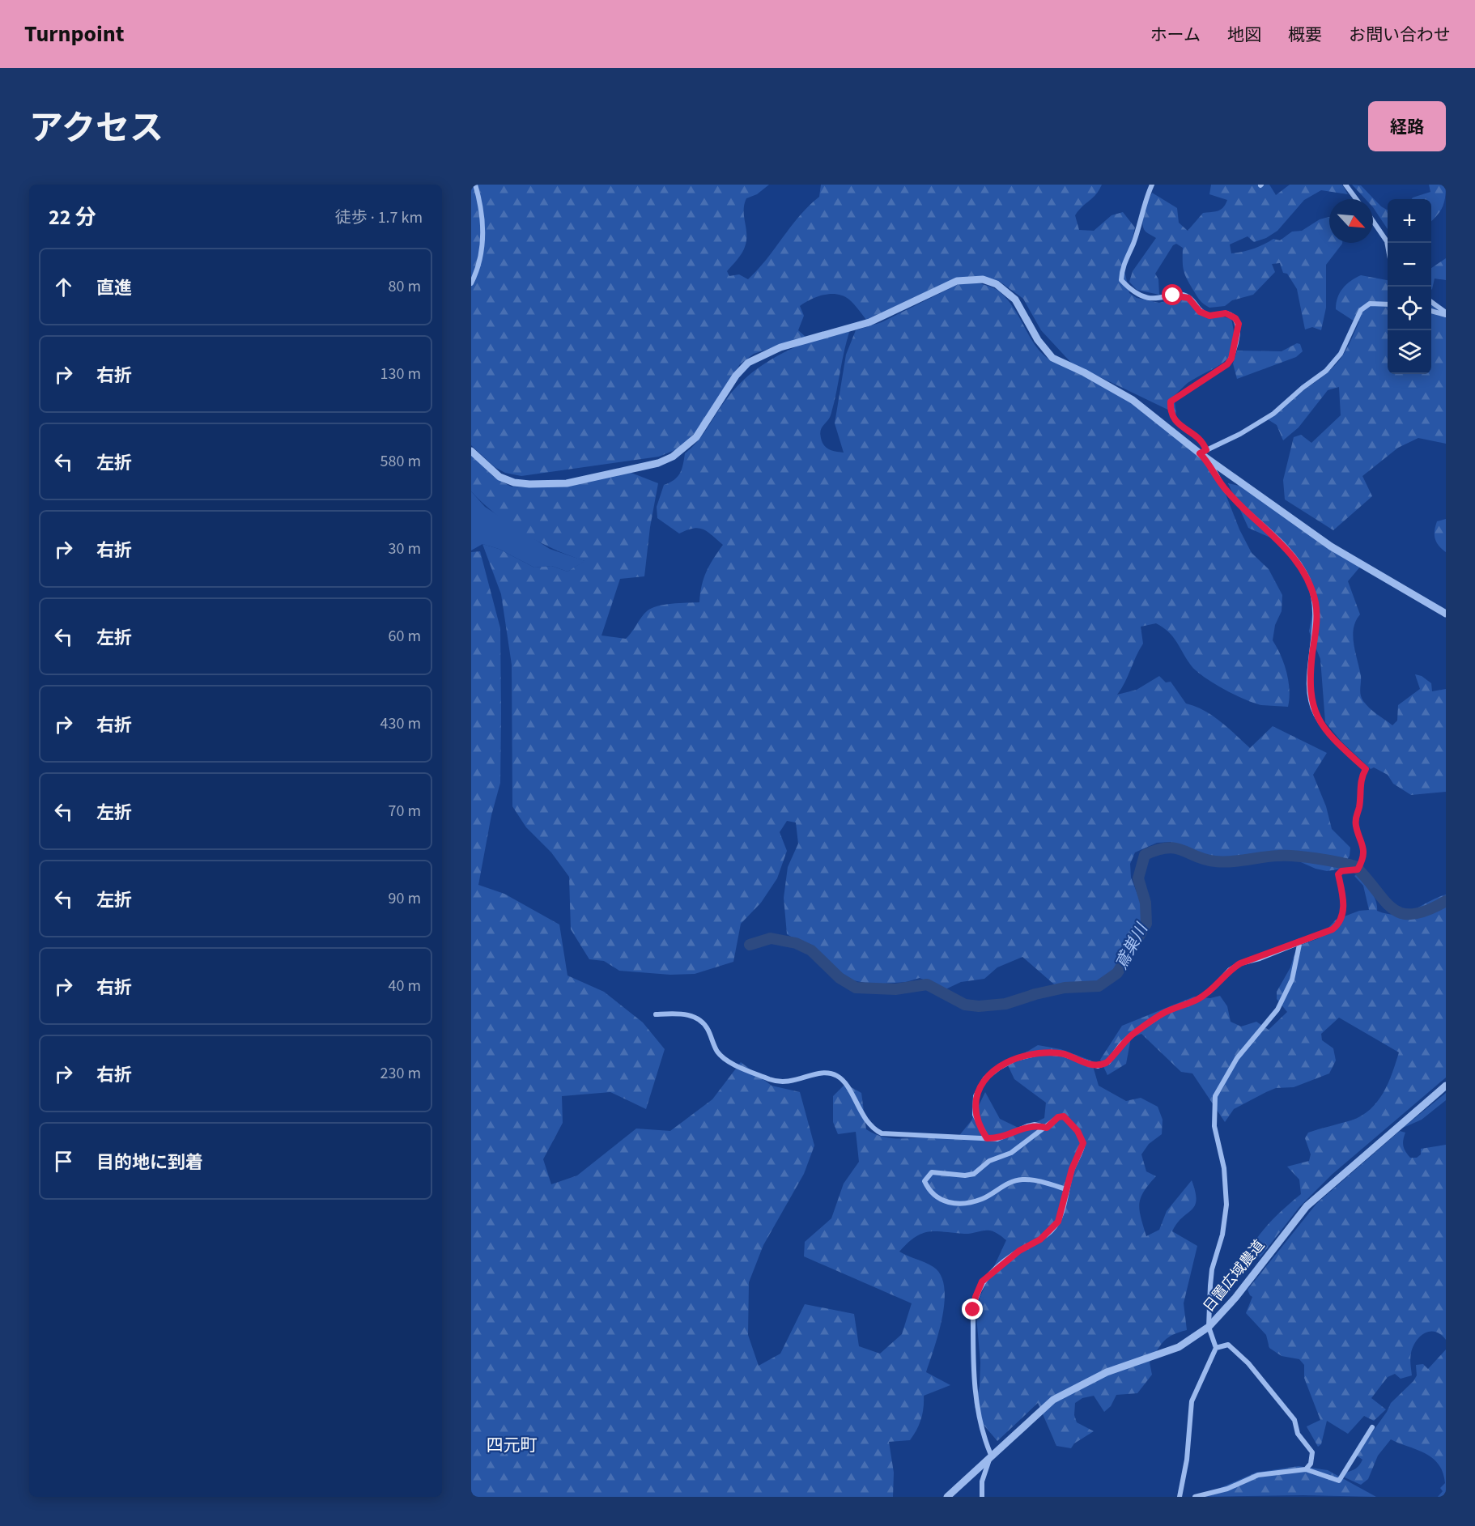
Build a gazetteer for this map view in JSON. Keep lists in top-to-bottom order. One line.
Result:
{"streets":{"street":["日置広域農道"]},"districts":["四元町"],"water":["鳶巣川"],"north":"bottom right","page":{"header":"Turnpoint","nav":["ホーム","地図","概要","お問い合わせ"],"title":"アクセス","buttons":"経路","heading":["22 分","徒歩 · 1.7 km"],"map_buttons":["+","−"],"list":[["直進","80 m"],["右折","130 m"],["左折","580 m"],["右折","30 m"],["左折","60 m"],["右折","430 m"],["左折","70 m"],["左折","90 m"],["右折","40 m"],["右折","230 m"],"目的地に到着"]}}
